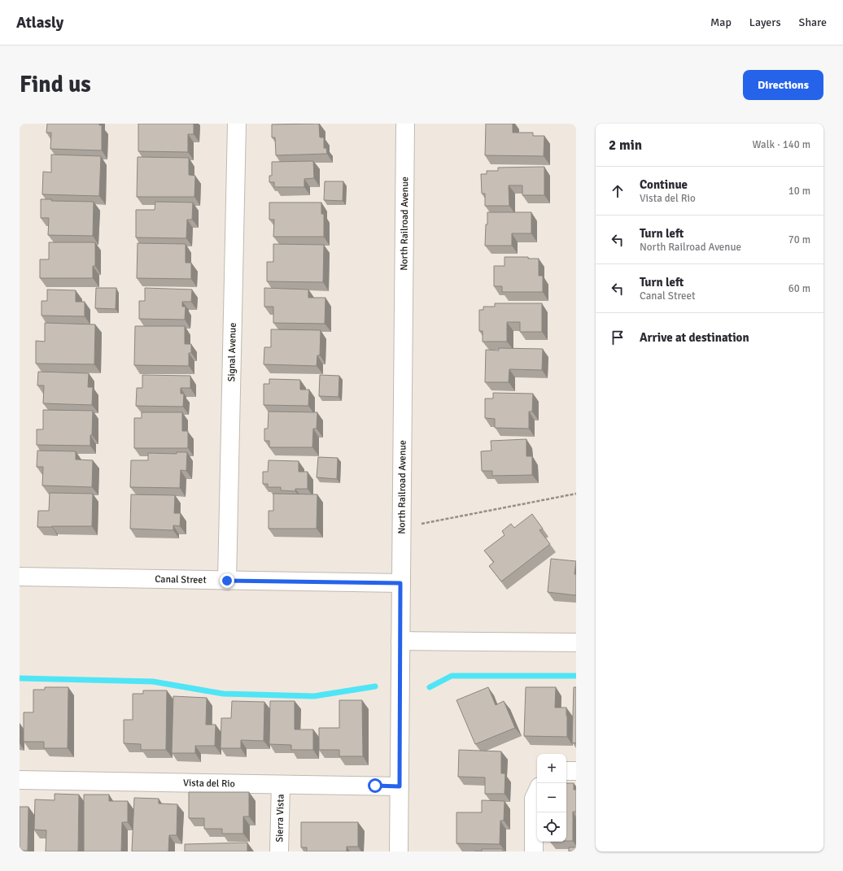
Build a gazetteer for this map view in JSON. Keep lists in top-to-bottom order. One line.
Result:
{"streets":{"street":["North Railroad Avenue","Signal Avenue","Canal Street","Vista del Rio","Sierra Vista"]},"crossings":[["North Railroad Avenue","Canal Street"],["North Railroad Avenue","Vista del Rio"],["Signal Avenue","Canal Street"],["Vista del Rio","Sierra Vista"]],"page":{"header":"Atlasly","nav":["Map","Layers","Share"],"buttons":"Directions","title":"Find us","heading":["2 min","Walk · 140 m"],"list":[["Continue","Vista del Rio","10 m"],["Turn left","North Railroad Avenue","70 m"],["Turn left","Canal Street","60 m"],"Arrive at destination"],"map_buttons":["+","−"]}}
